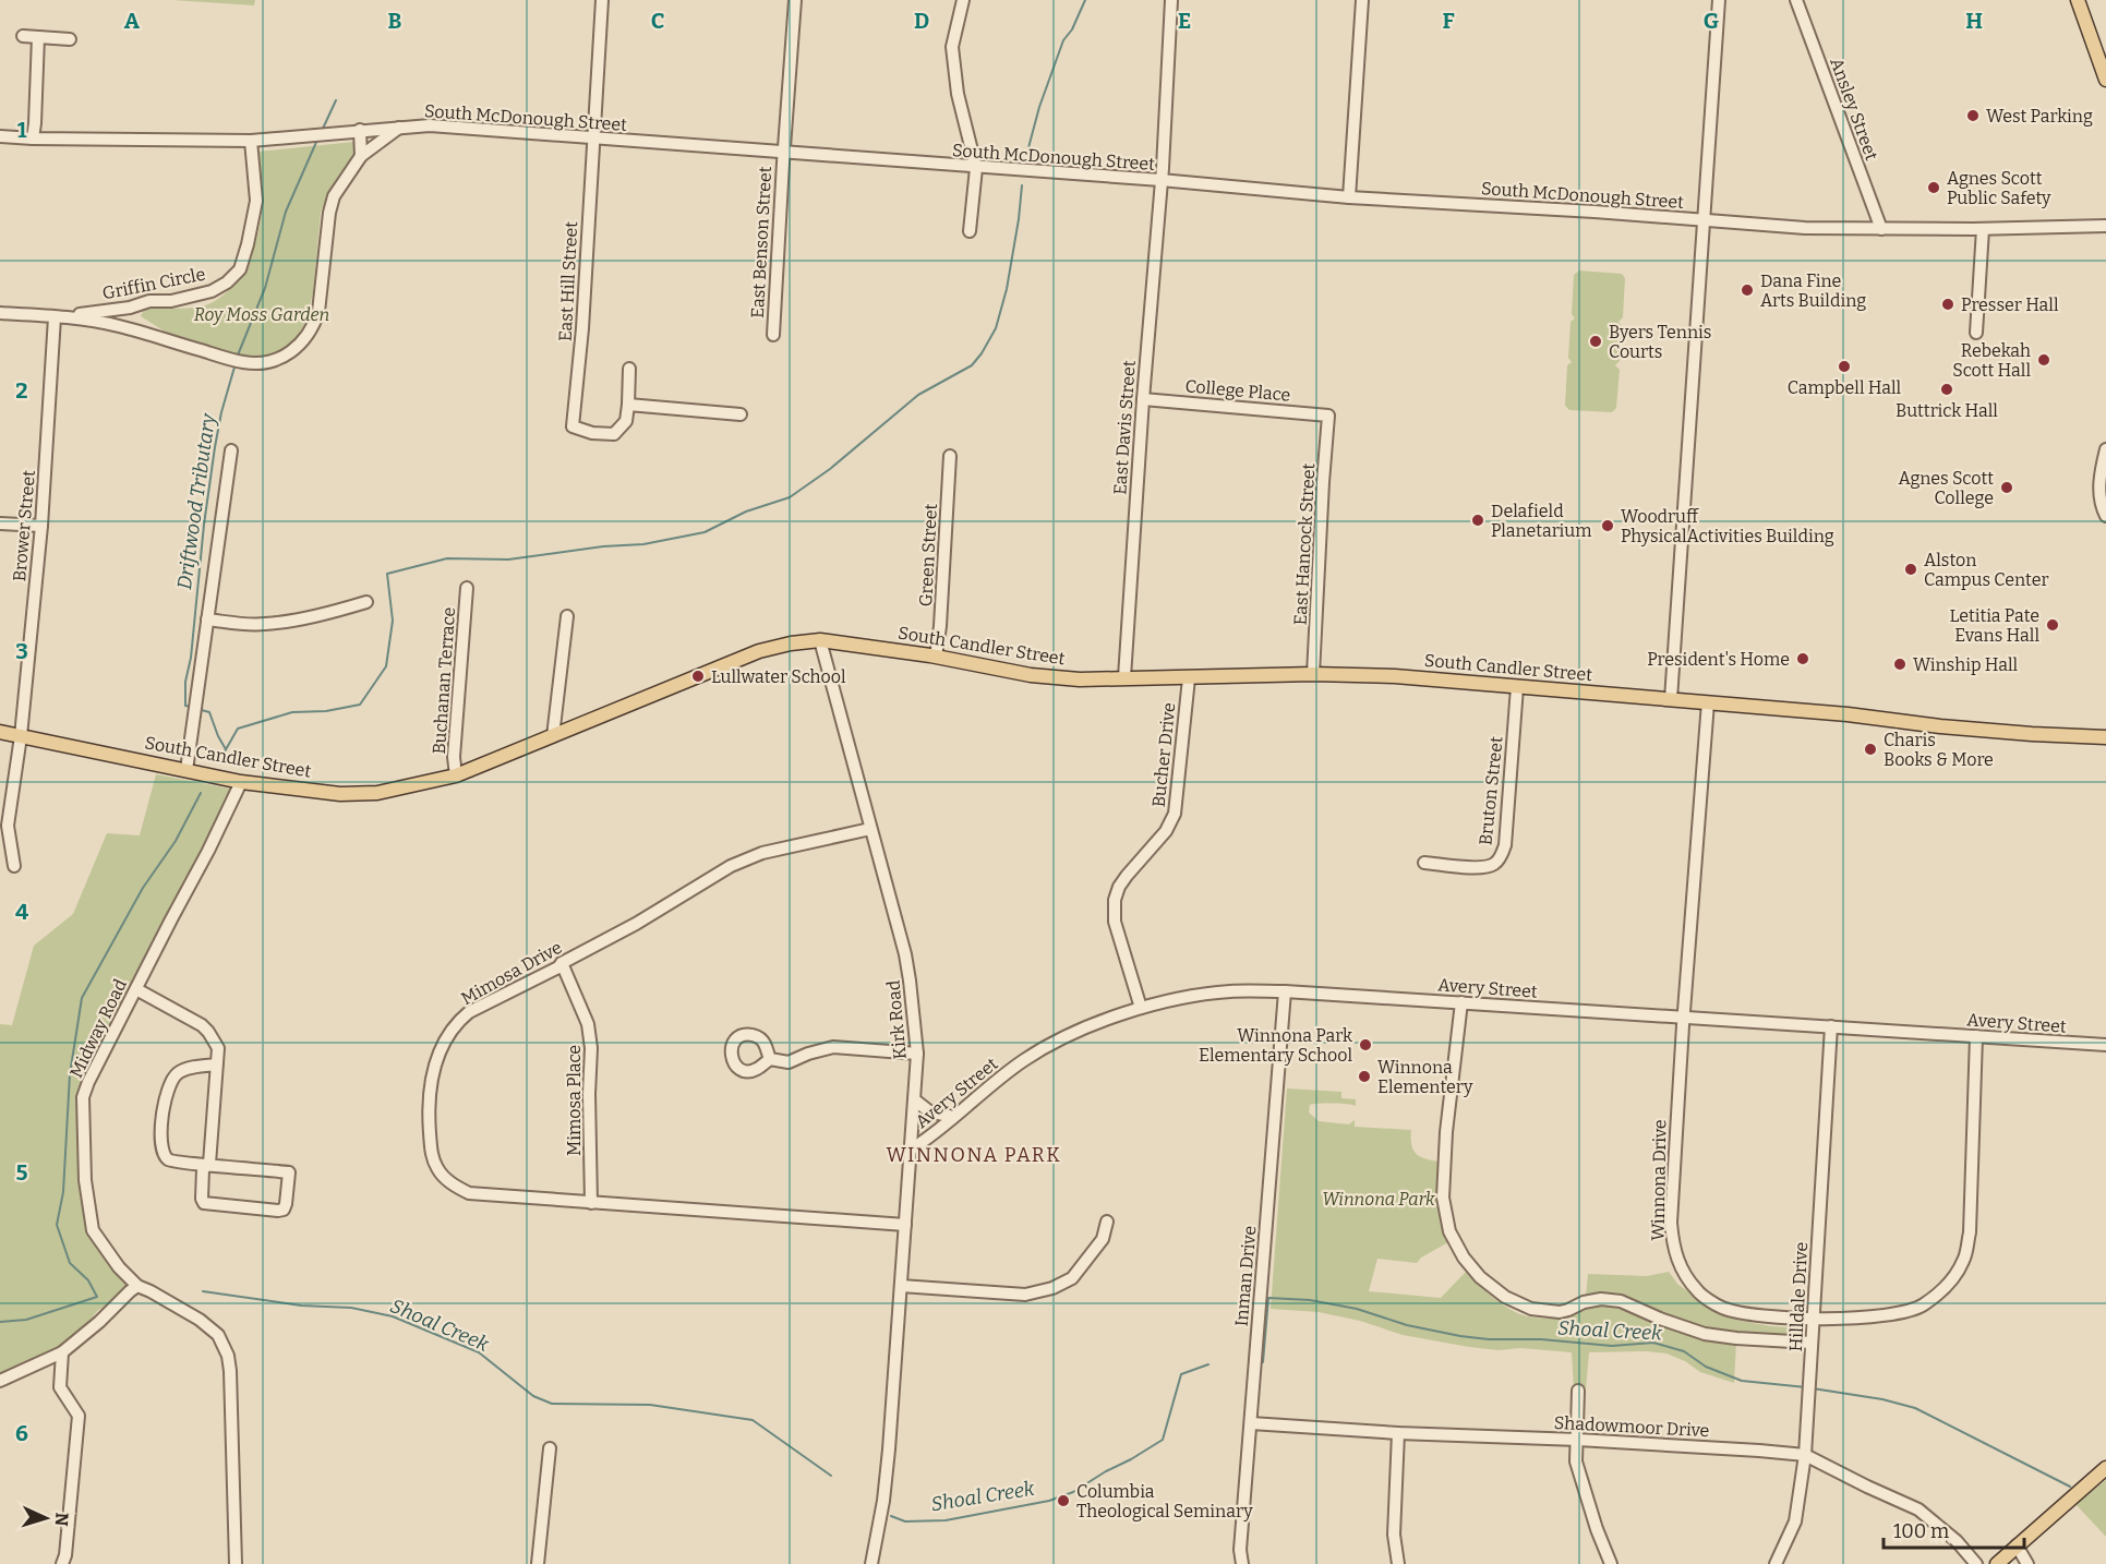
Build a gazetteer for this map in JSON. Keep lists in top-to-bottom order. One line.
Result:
{"streets":{"main road":["South Candler Street"],"street":["Ansley Street","South McDonough Street","East Benson Street","East Hill Street","Griffin Circle","College Place","East Davis Street","Brower Street","East Hancock Street","Green Street","Buchanan Terrace","Bucher Drive","Bruton Street","Mimosa Drive","Avery Street","Kirk Road","Midway Road","Mimosa Place","Winnona Drive","Inman Drive","Hilldale Drive","Shadowmoor Drive"]},"crossings":[["Ansley Street","South McDonough Street"],["South McDonough Street","East Benson Street"],["South McDonough Street","East Hill Street"],["South McDonough Street","Griffin Circle"],["South McDonough Street","East Davis Street"],["Griffin Circle","Brower Street"],["College Place","East Davis Street"],["College Place","East Hancock Street"],["East Davis Street","South Candler Street"],["Brower Street","South Candler Street"],["East Hancock Street","South Candler Street"],["Green Street","South Candler Street"],["South Candler Street","Buchanan Terrace"],["South Candler Street","Bucher Drive"],["South Candler Street","Bruton Street"],["South Candler Street","Kirk Road"],["South Candler Street","Midway Road"],["South Candler Street","Winnona Drive"],["Bucher Drive","Avery Street"],["Mimosa Drive","Kirk Road"],["Mimosa Drive","Mimosa Place"],["Avery Street","Kirk Road"],["Avery Street","Winnona Drive"],["Avery Street","Inman Drive"],["Avery Street","Hilldale Drive"],["Winnona Drive","Hilldale Drive"],["Inman Drive","Shadowmoor Drive"],["Hilldale Drive","Shadowmoor Drive"]],"districts":["WINNONA PARK"],"water":["Driftwood Tributary","Shoal Creek"],"parks":["Roy Moss Garden","Winnona Park"],"places":["West Parking","Agnes Scott Public Safety","Dana Fine Arts Building","Presser Hall","Byers Tennis Courts","Rebekah Scott Hall","Campbell Hall","Buttrick Hall","Agnes Scott College","Delafield Planetarium","Woodruff PhysicalActivities Building","Alston Campus Center","Letitia Pate Evans Hall","President's Home","Winship Hall","Lullwater School","Charis Books & More","Winnona Park Elementary School","Winnona Elementery","Columbia Theological Seminary"],"scale_bar":"100 m","north":"right","grid":{"columns":["A","B","C","D","E","F","G","H"],"rows":["1","2","3","4","5","6"]}}
